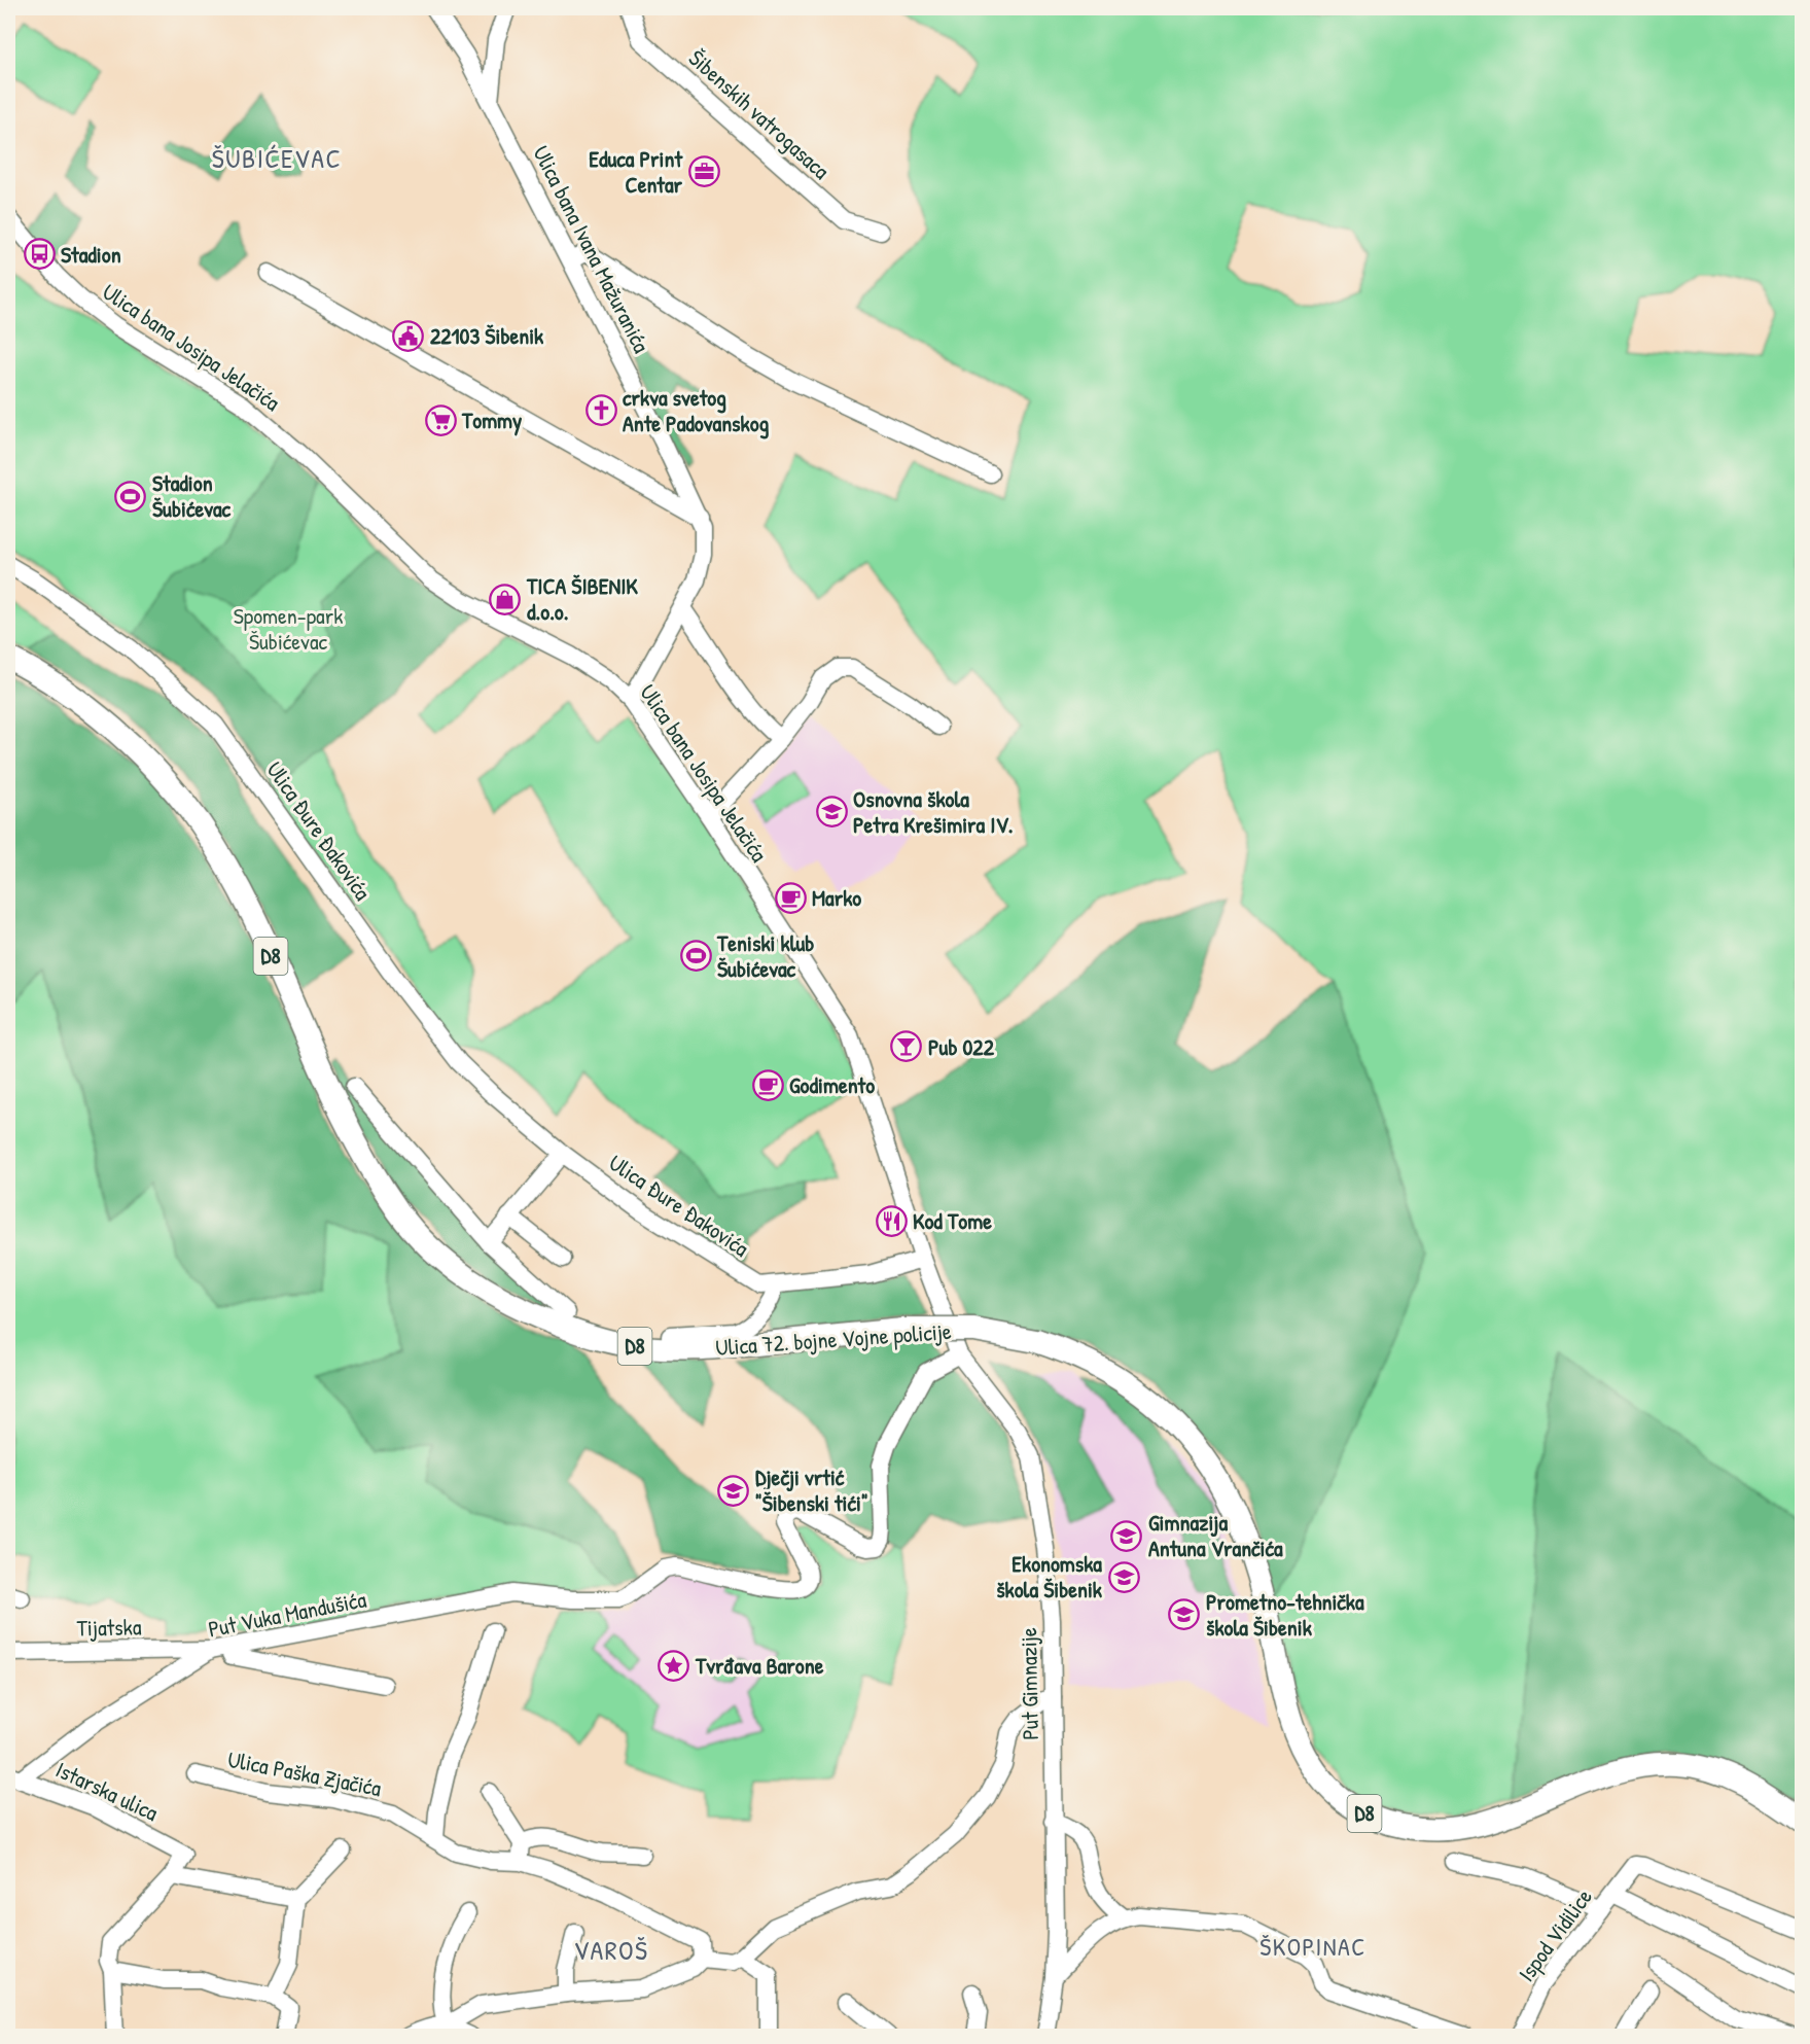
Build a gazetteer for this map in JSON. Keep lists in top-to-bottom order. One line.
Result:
{"streets":{"main road":["D8","Ulica 72. bojne Vojne policije"],"street":["Šibenskih vatrogasaca","Ulica bana Ivana Mažuranića","Ulica bana Josipa Jelačića","Ulica Đure Đakovića","Put Vuka Mandušića","Tijatska","Put Gimnazije","Ulica Paška Zjačića","Istarska ulica","Ispod Vidilice"]},"crossings":[["Ulica bana Ivana Mažuranića","Ulica bana Josipa Jelačića"],["Ulica bana Josipa Jelačića","Ulica Đure Đakovića"],["Ulica bana Josipa Jelačića","Put Vuka Mandušića"],["Ulica bana Josipa Jelačića","Put Gimnazije"],["Put Vuka Mandušića","Tijatska"],["Put Vuka Mandušića","Put Gimnazije"],["Put Vuka Mandušića","Istarska ulica"]],"districts":["ŠUBIĆEVAC","ŠKOPINAC","VAROŠ"],"parks":["Spomen-park Šubićevac"],"places":{"office":["Educa Print Centar"],"bus stop":["Stadion"],"public building":["22103 Šibenik"],"church":["crkva svetog Ante Padovanskog"],"supermarket":["Tommy"],"sports":["Stadion Šubićevac","Teniski klub Šubićevac"],"shop":["TICA ŠIBENIK d.o.o."],"school or university":["Osnovna škola Petra Krešimira IV.","Dječji vrtić \"Šibenski tići\"","Gimnazija Antuna Vrančića","Ekonomska škola Šibenik","Prometno-tehnička škola Šibenik"],"cafe":["Marko","Godimento"],"bar":["Pub 022"],"restaurant":["Kod Tome"],"place":["Tvrđava Barone"]}}
